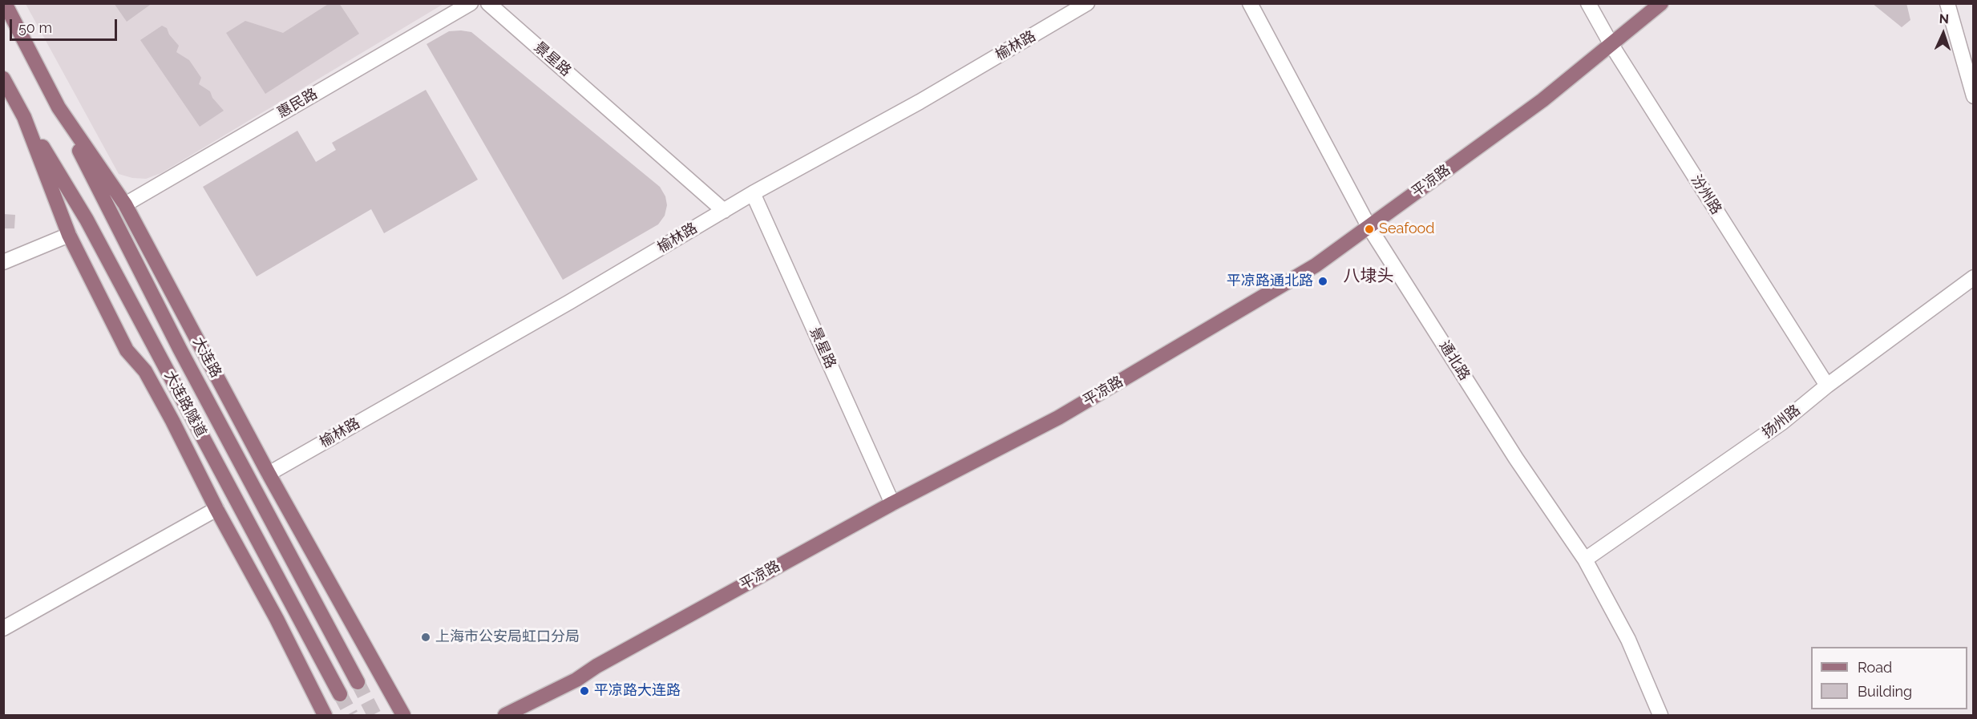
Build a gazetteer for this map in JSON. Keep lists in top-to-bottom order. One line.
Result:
{"streets":{"main road":["平凉路","大连路","大连路隧道"],"street":["榆林路","景星路","惠民路","汾州路","通北路","扬州路"]},"crossings":[["榆林路","景星路"],["榆林路","大连路"],["景星路","平凉路"],["惠民路","大连路"],["平凉路","汾州路"],["平凉路","通北路"],["汾州路","扬州路"],["大连路","大连路隧道"],["通北路","扬州路"]],"districts":["八埭头"],"places":["Seafood","平凉路通北路","上海市公安局虹口分局","平凉路大连路"],"legend":["Road","Building"],"scale_bar":"50 m","north":"top"}
